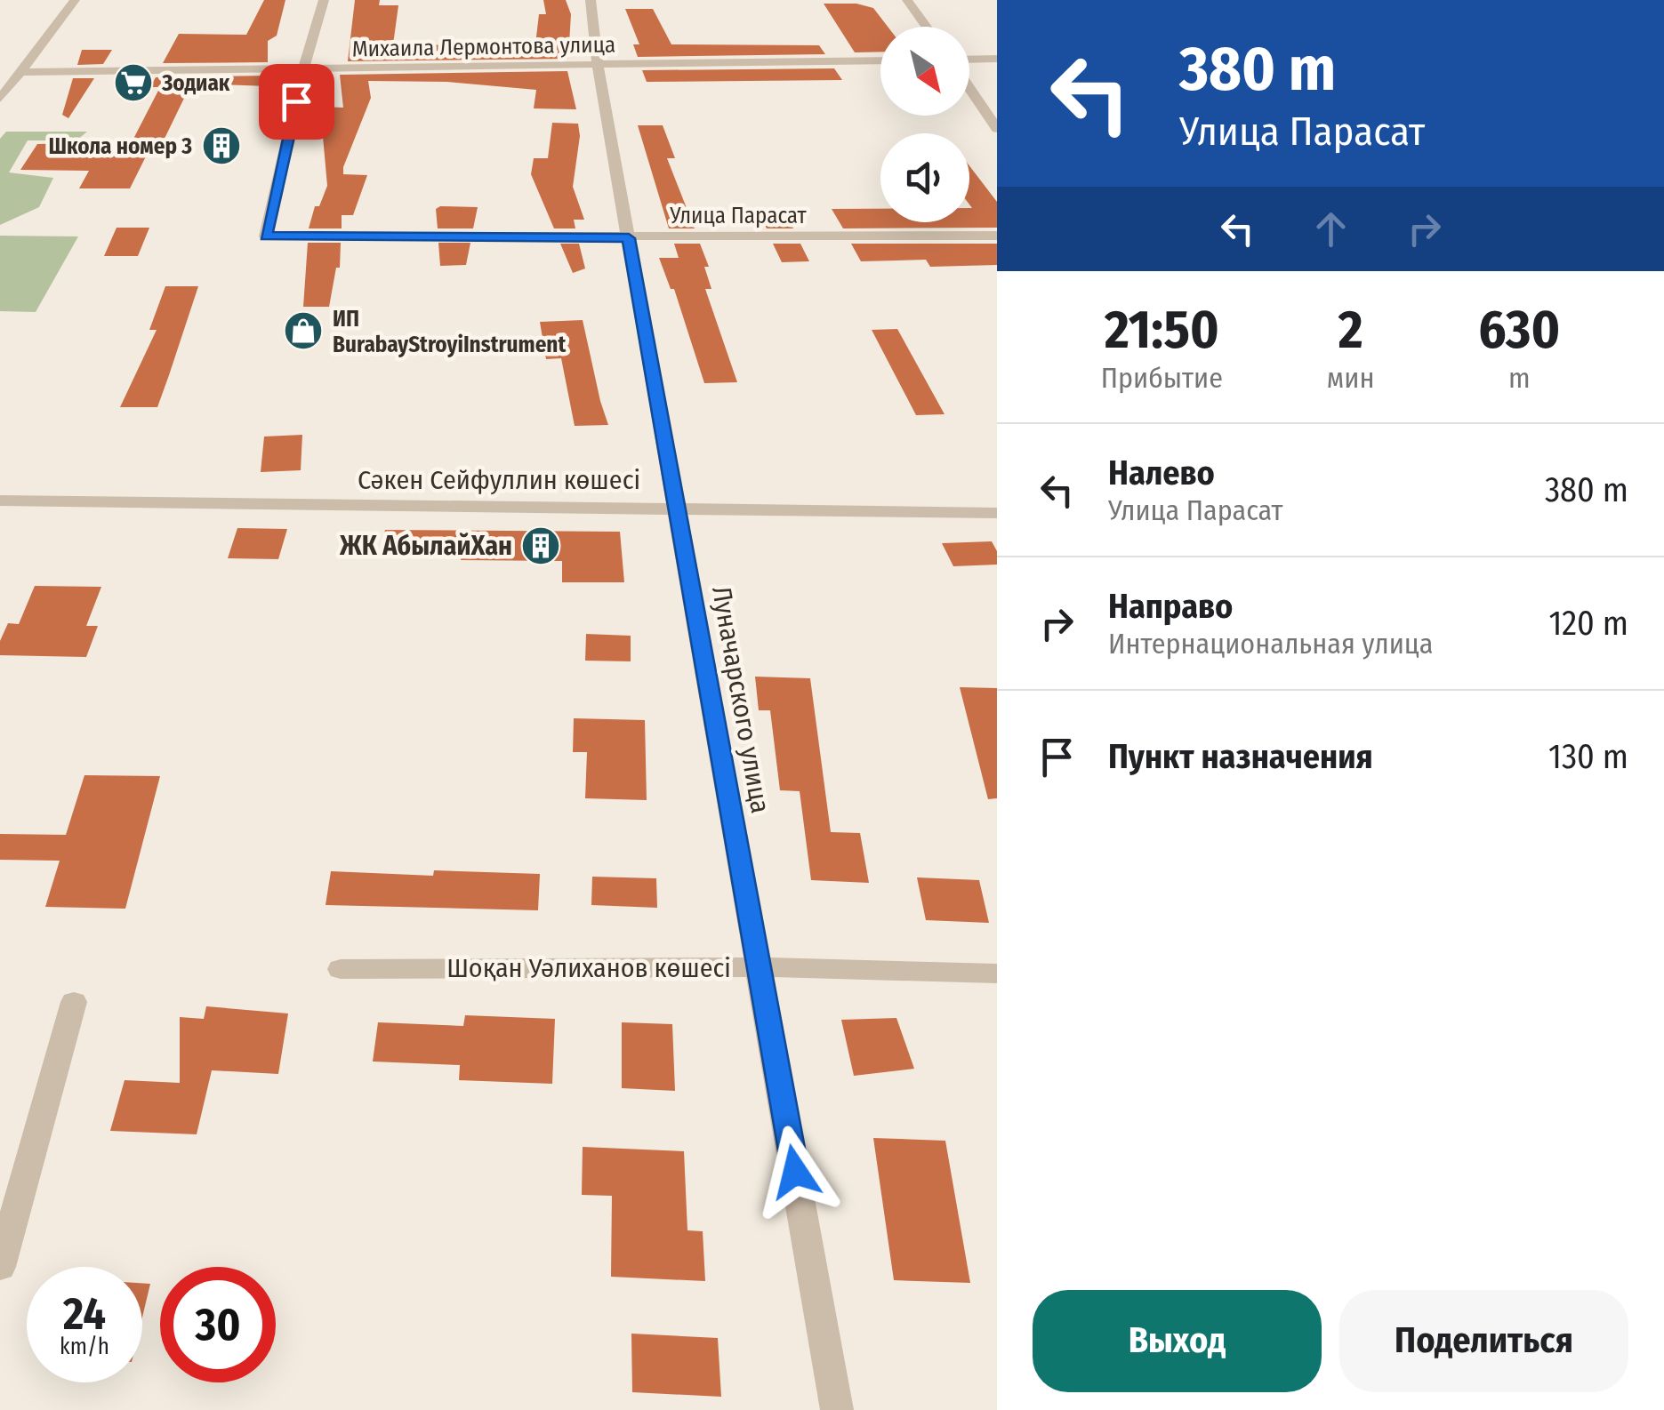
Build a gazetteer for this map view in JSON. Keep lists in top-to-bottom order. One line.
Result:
{"streets":{"street":["Михаила Лермонтова улица","Улица Парасат","Сәкен Сейфуллин көшесі","Луначарского улица","Шоқан Уәлиханов көшесі"]},"crossings":[["Михаила Лермонтова улица","Улица Парасат"],["Михаила Лермонтова улица","Луначарского улица"],["Улица Парасат","Луначарского улица"],["Сәкен Сейфуллин көшесі","Луначарского улица"],["Луначарского улица","Шоқан Уәлиханов көшесі"]],"places":{"supermarket":["Зодиак"],"building":["Школа номер 3","ЖК АбылайХан"],"shop":["ИП BurabayStroyiInstrument"]},"north":"bottom right","page":{"turn":["380 m","Улица Парасат"],"eta":["21:50","Прибытие","2","мин","630","m"],"list":[{"name":"Налево","note":"Улица Парасат","value":"380 m"},{"name":"Направо","note":"Интернациональная улица","value":"120 m"},{"name":"Пункт назначения","value":"130 m"}],"speed":"24 km/h","limit":"30","buttons":["Выход","Поделиться"]}}
